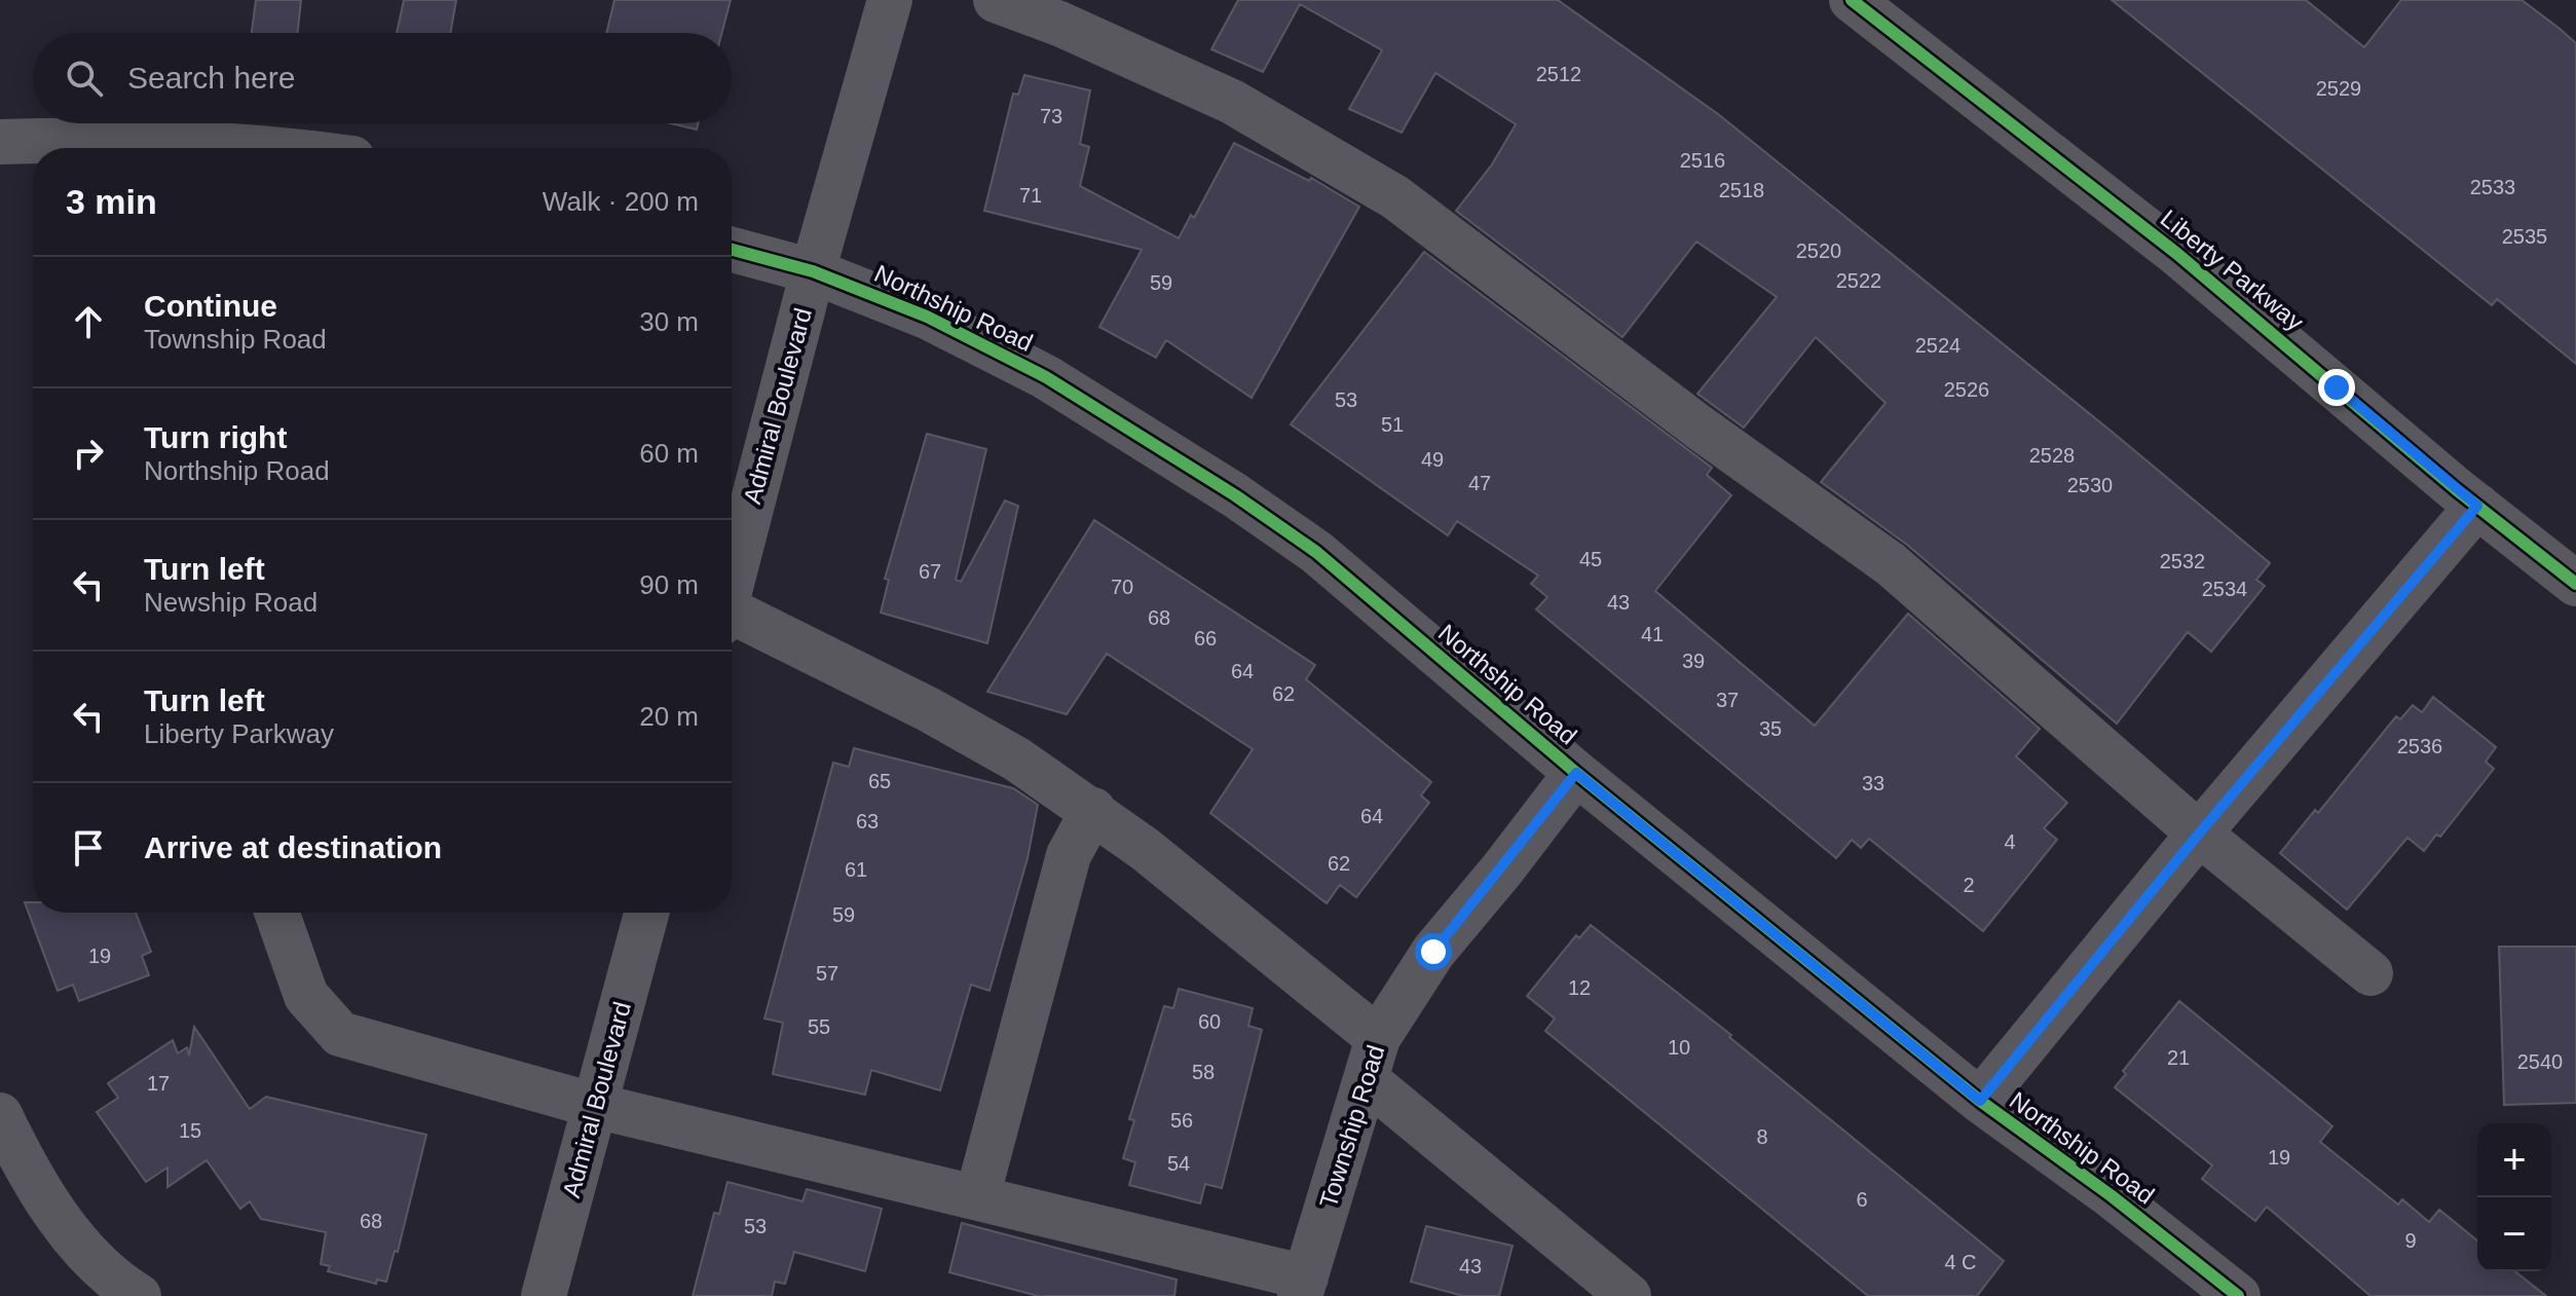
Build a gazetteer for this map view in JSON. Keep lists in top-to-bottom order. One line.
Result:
{"streets":{"street":["Liberty Parkway","Northship Road","Admiral Boulevard","Township Road"]},"crossings":[["Northship Road","Admiral Boulevard"],["Northship Road","Township Road"]],"house_numbers":["2512","2529","73","2516","2533","2518","71","2535","2520","2522","59","2524","2526","53","51","2528","49","47","2530","45","2532","67","70","2534","43","68","41","66","39","64","62","37","35","2536","65","33","64","63","4","62","61","2","59","19","57","12","60","55","10","21","2540","58","17","56","15","8","19","54","6","68","53","9","4 C","43"],"page":{"search":"Search here","heading":["3 min","Walk · 200 m"],"list":[["Continue","Township Road","30 m"],["Turn right","Northship Road","60 m"],["Turn left","Newship Road","90 m"],["Turn left","Liberty Parkway","20 m"],"Arrive at destination"],"map_buttons":["+","−"]}}
